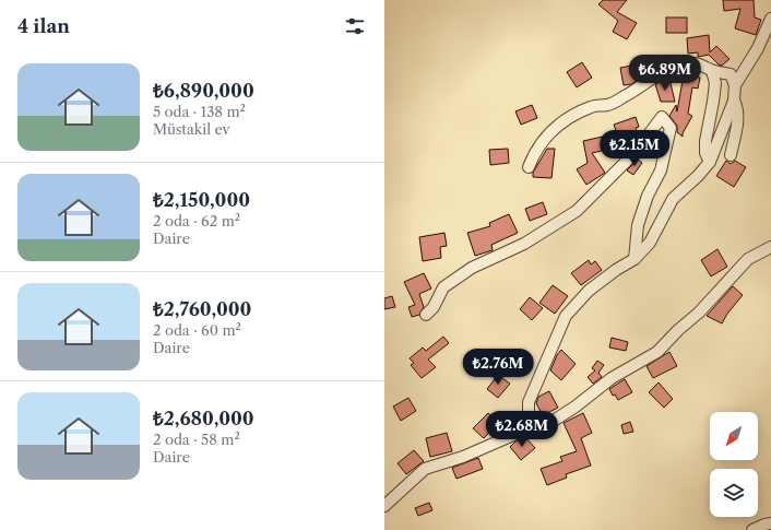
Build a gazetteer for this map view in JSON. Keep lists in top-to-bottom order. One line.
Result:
{"north":"bottom left","page":{"heading":"4 ilan","list":[{"name":"₺6,890,000","note":"5 oda · 138 m² · Müstakil ev"},{"name":"₺2,150,000","note":"2 oda · 62 m² · Daire"},{"name":"₺2,760,000","note":"2 oda · 60 m² · Daire"},{"name":"₺2,680,000","note":"2 oda · 58 m² · Daire"}],"price":["₺6.89M","₺2.15M","₺2.76M","₺2.68M"]}}
